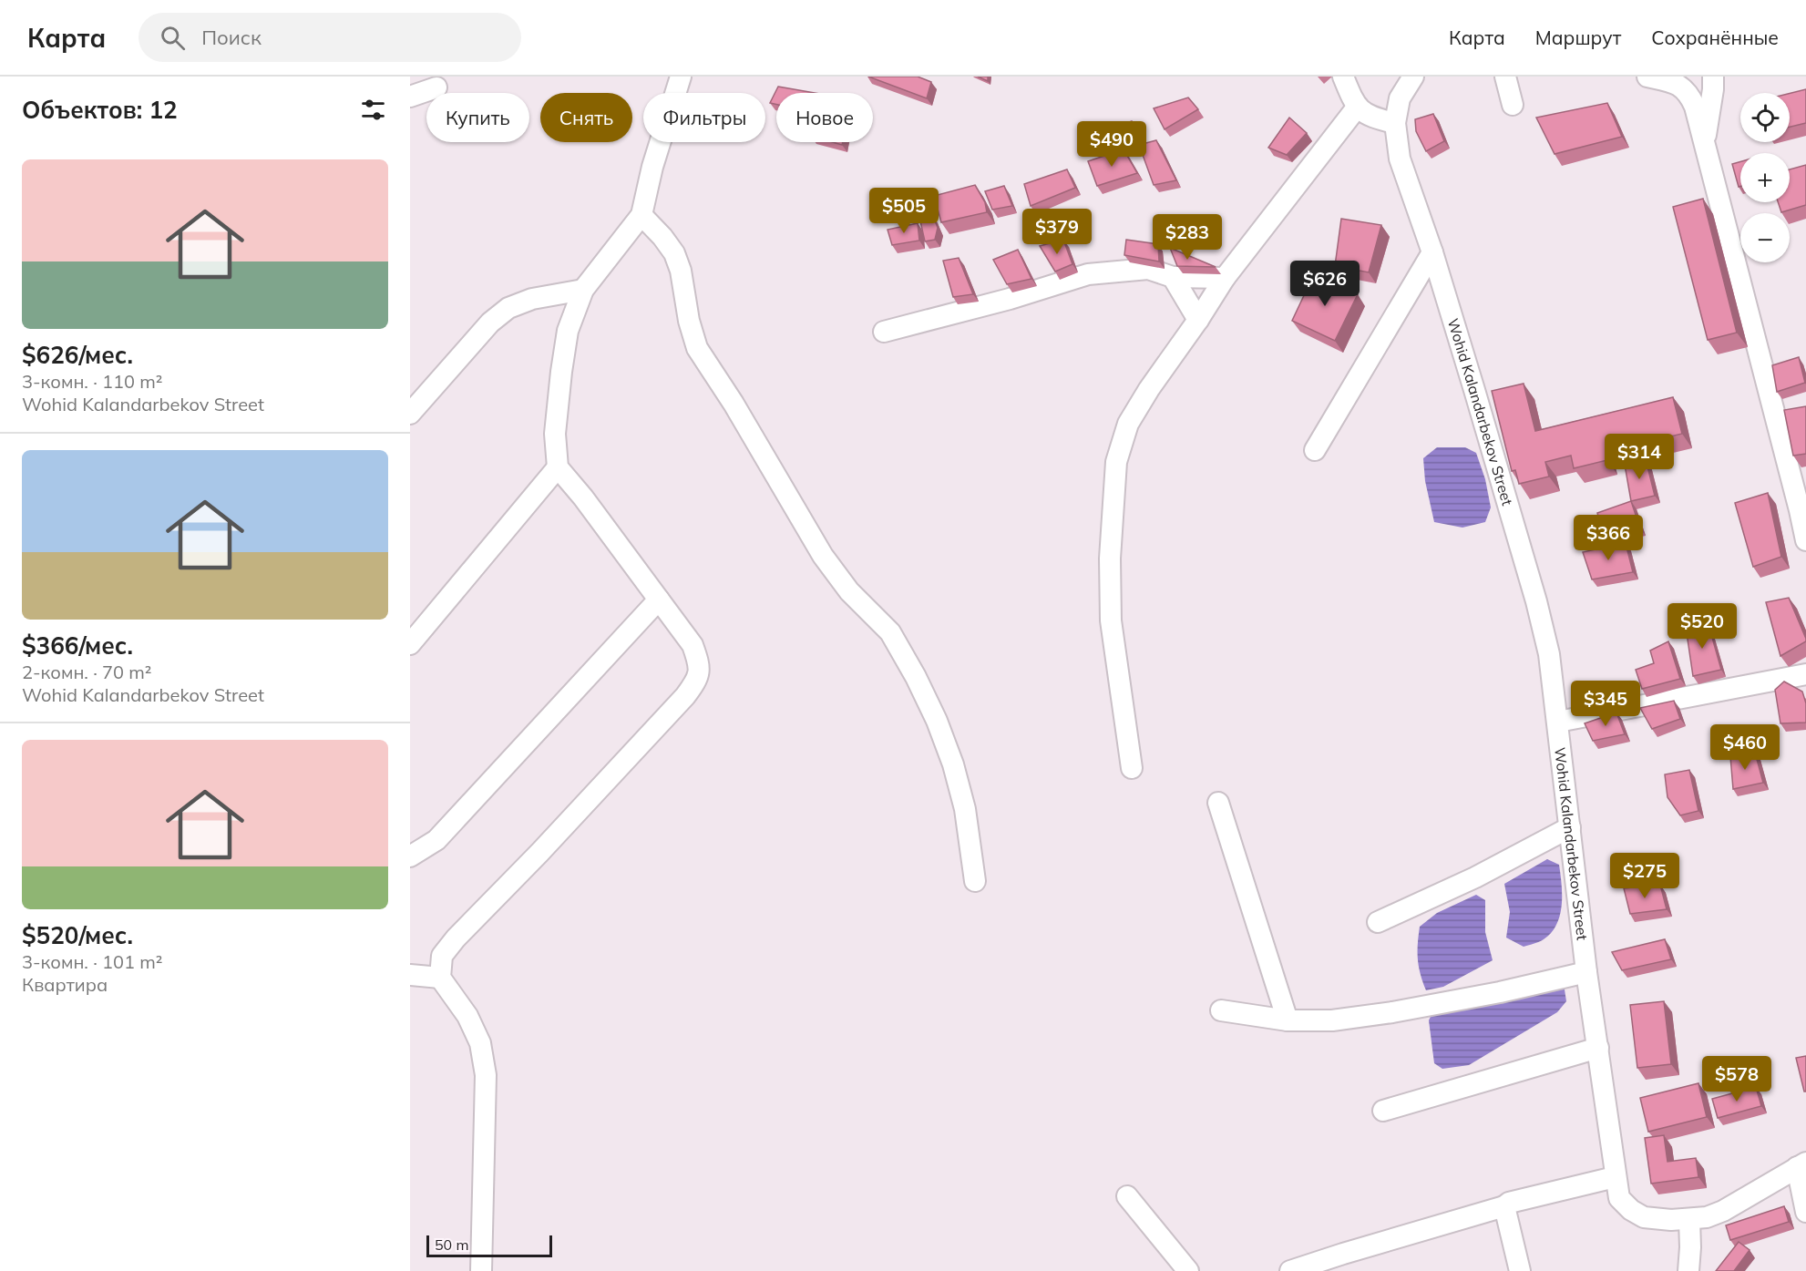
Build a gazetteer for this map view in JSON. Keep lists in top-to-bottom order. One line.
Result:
{"streets":{"street":["Wohid Kalandarbekov Street"]},"scale_bar":"50 m","page":{"header":"Карта","search":"Поиск","nav":["Карта","Маршрут","Сохранённые"],"heading":"Объектов: 12","map_buttons":["+","−"],"chip":["Купить","Снять","Фильтры","Новое"],"price":["$490","$505","$379","$283","$626","$314","$366","$520","$345","$460","$275","$578"],"list":[{"name":"$626/мес.","note":"3-комн. · 110 m² · Wohid Kalandarbekov Street"},{"name":"$366/мес.","note":"2-комн. · 70 m² · Wohid Kalandarbekov Street"},{"name":"$520/мес.","note":"3-комн. · 101 m² · Квартира"}],"scale":"50 m"}}
